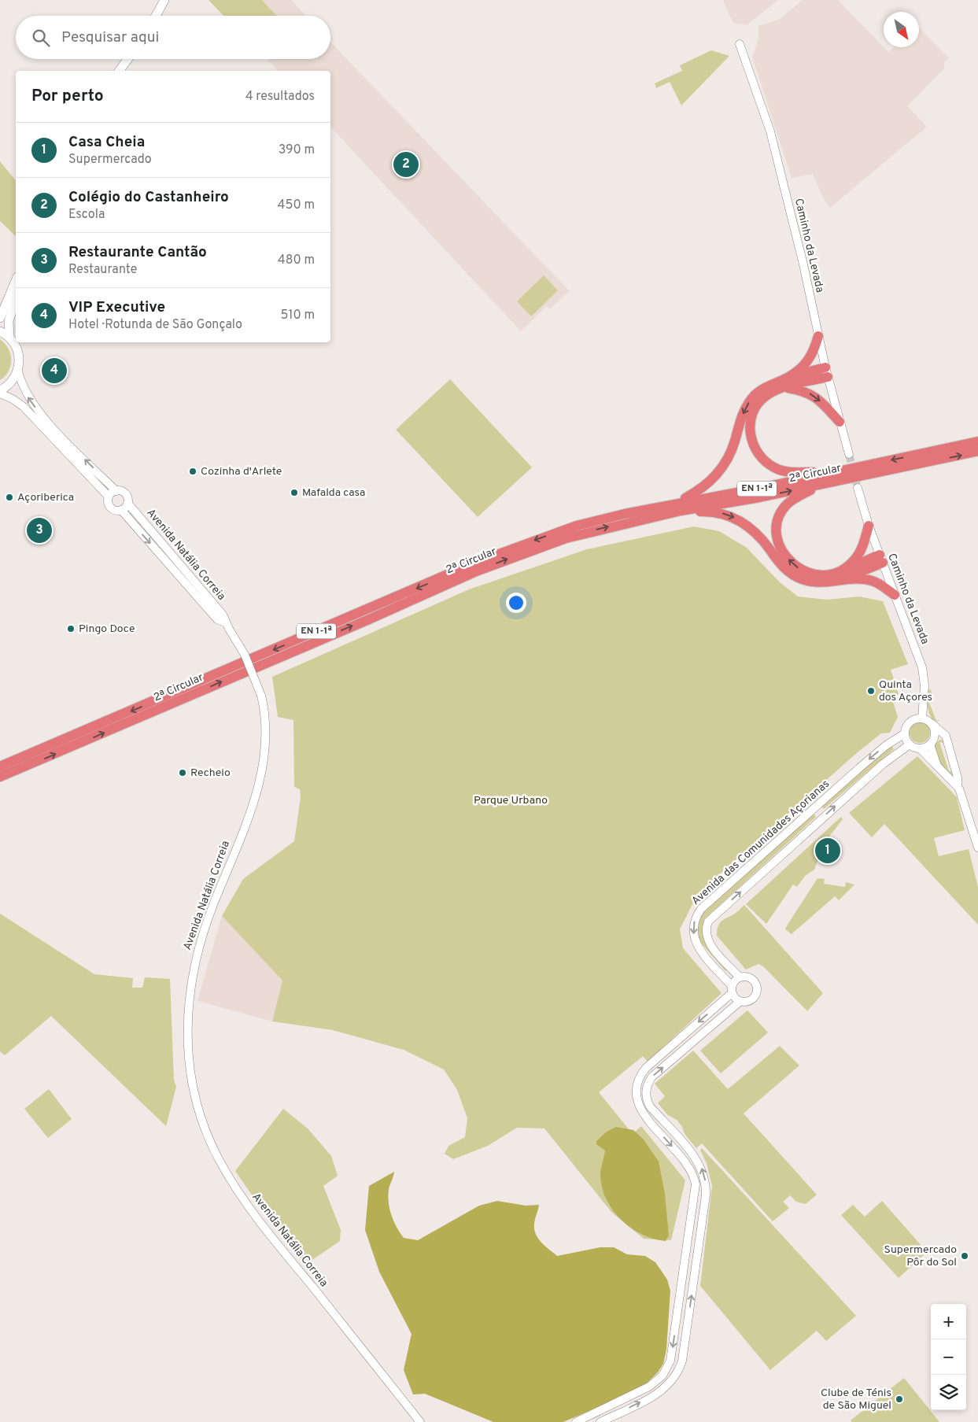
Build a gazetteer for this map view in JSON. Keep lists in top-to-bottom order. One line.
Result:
{"streets":{"highway":["2ª Circular","EN 1-1ª"],"street":["Caminho da Levada","Avenida Natália Correia","Avenida das Comunidades Açorianas"]},"crossings":[["Caminho da Levada","Avenida das Comunidades Açorianas"]],"parks":["Parque Urbano"],"places":["Cozinha d'Arlete","Mafalda casa","Açoriberica","Pingo Doce","Quinta dos Açores","Recheio","Supermercado Pôr do Sol","Clube de Ténis de São Miguel"],"north":"bottom right","page":{"search":"Pesquisar aqui","heading":["Por perto","4 resultados"],"list":[{"mark":"1","name":"Casa Cheia","note":"Supermercado","value":"390 m"},{"mark":"2","name":"Colégio do Castanheiro","note":"Escola","value":"450 m"},{"mark":"3","name":"Restaurante Cantão","note":"Restaurante","value":"480 m"},{"mark":"4","name":"VIP Executive","note":"Hotel · Rotunda de São Gonçalo","value":"510 m"}],"pins":["2","4","3","1"],"map_buttons":["+","−"]}}
